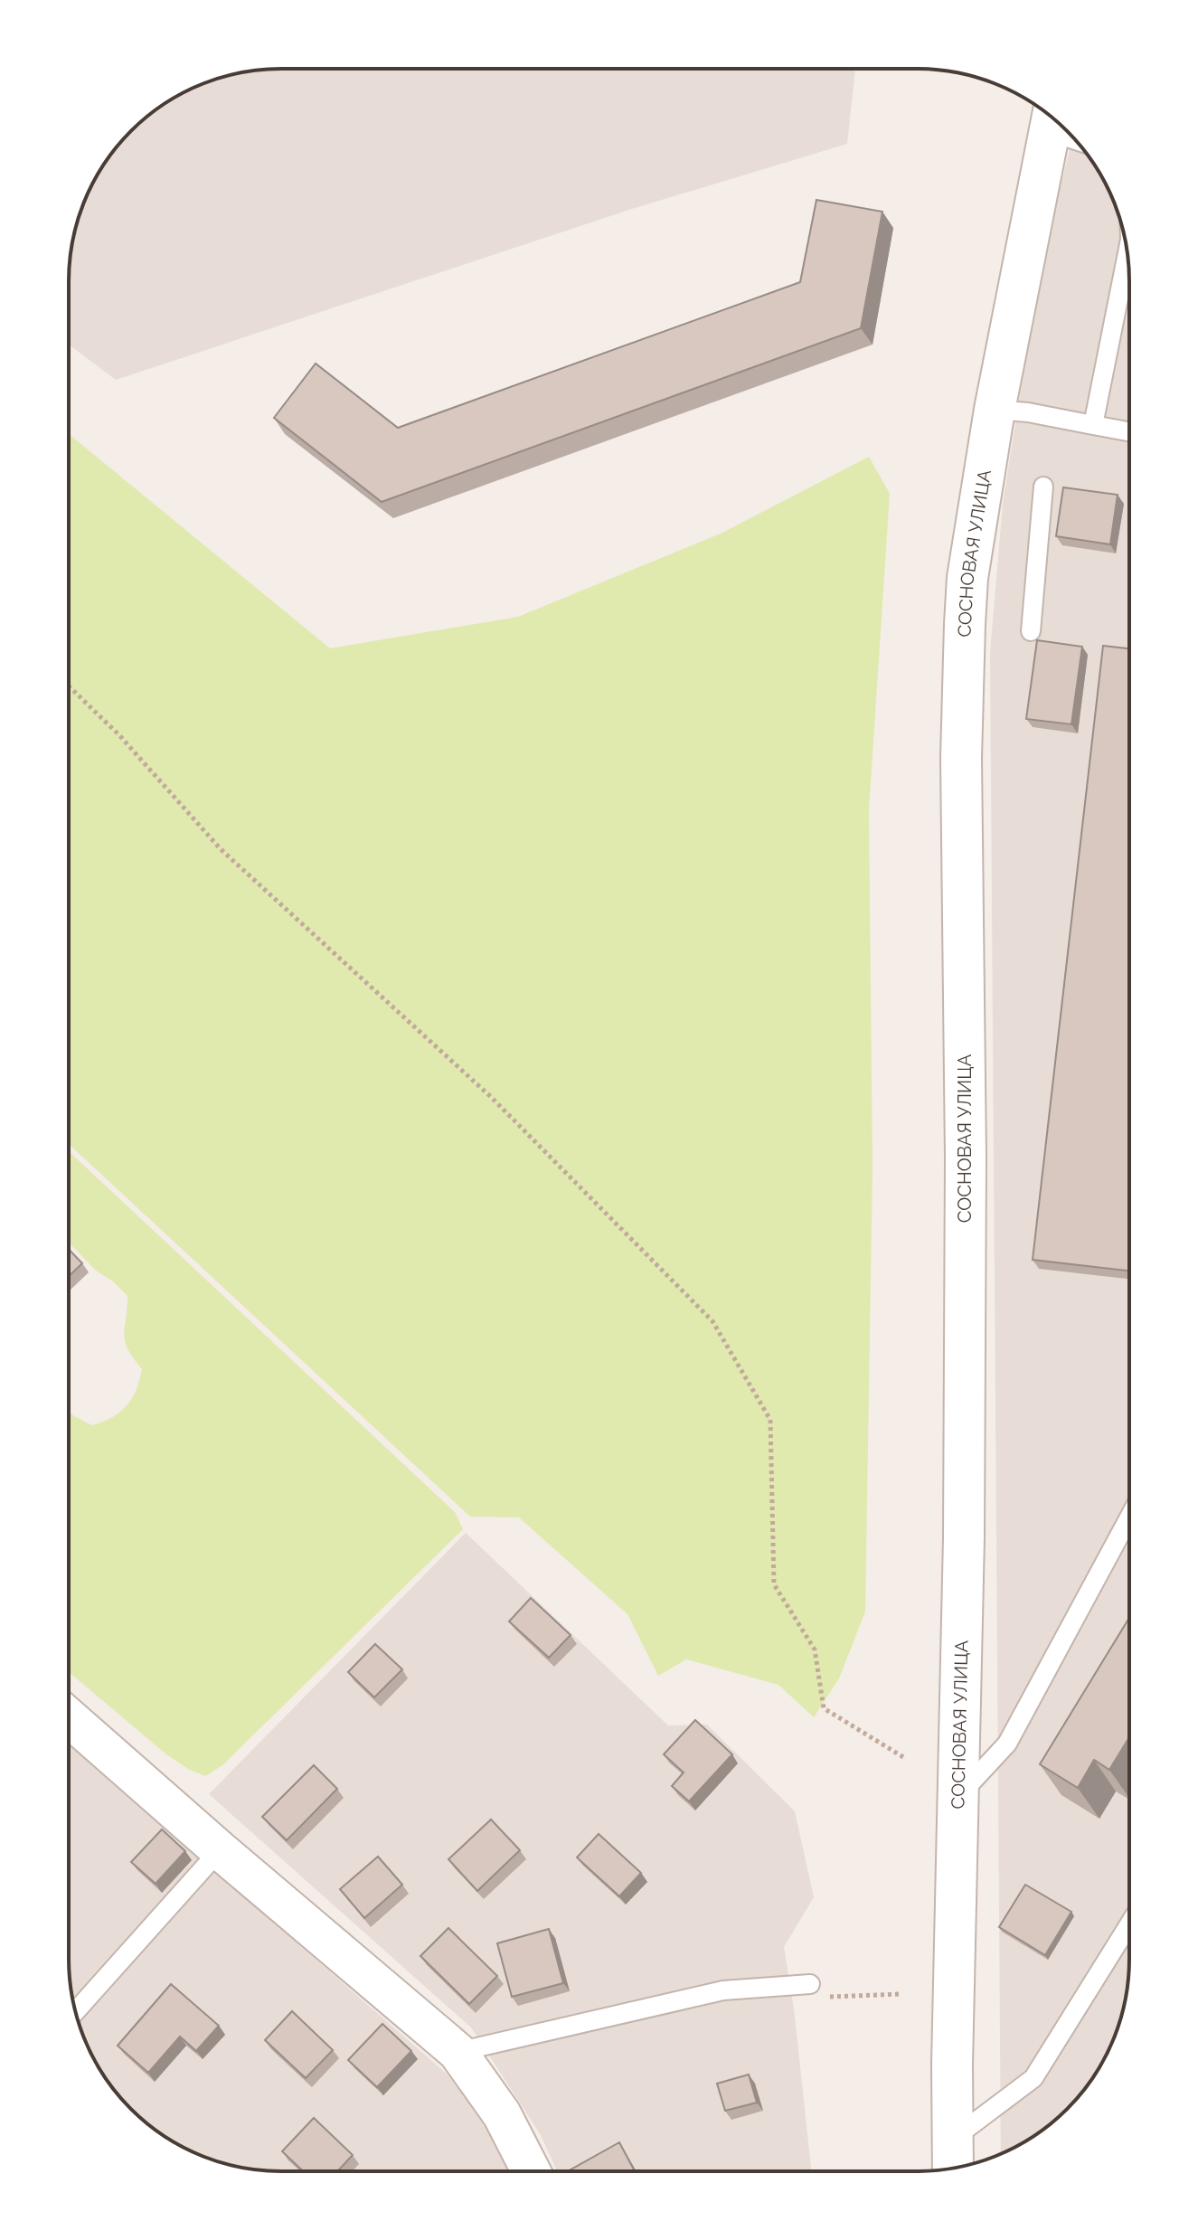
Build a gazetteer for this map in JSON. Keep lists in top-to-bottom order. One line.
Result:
{"streets":{"street":["СОСНОВАЯ УЛИЦА"]}}
